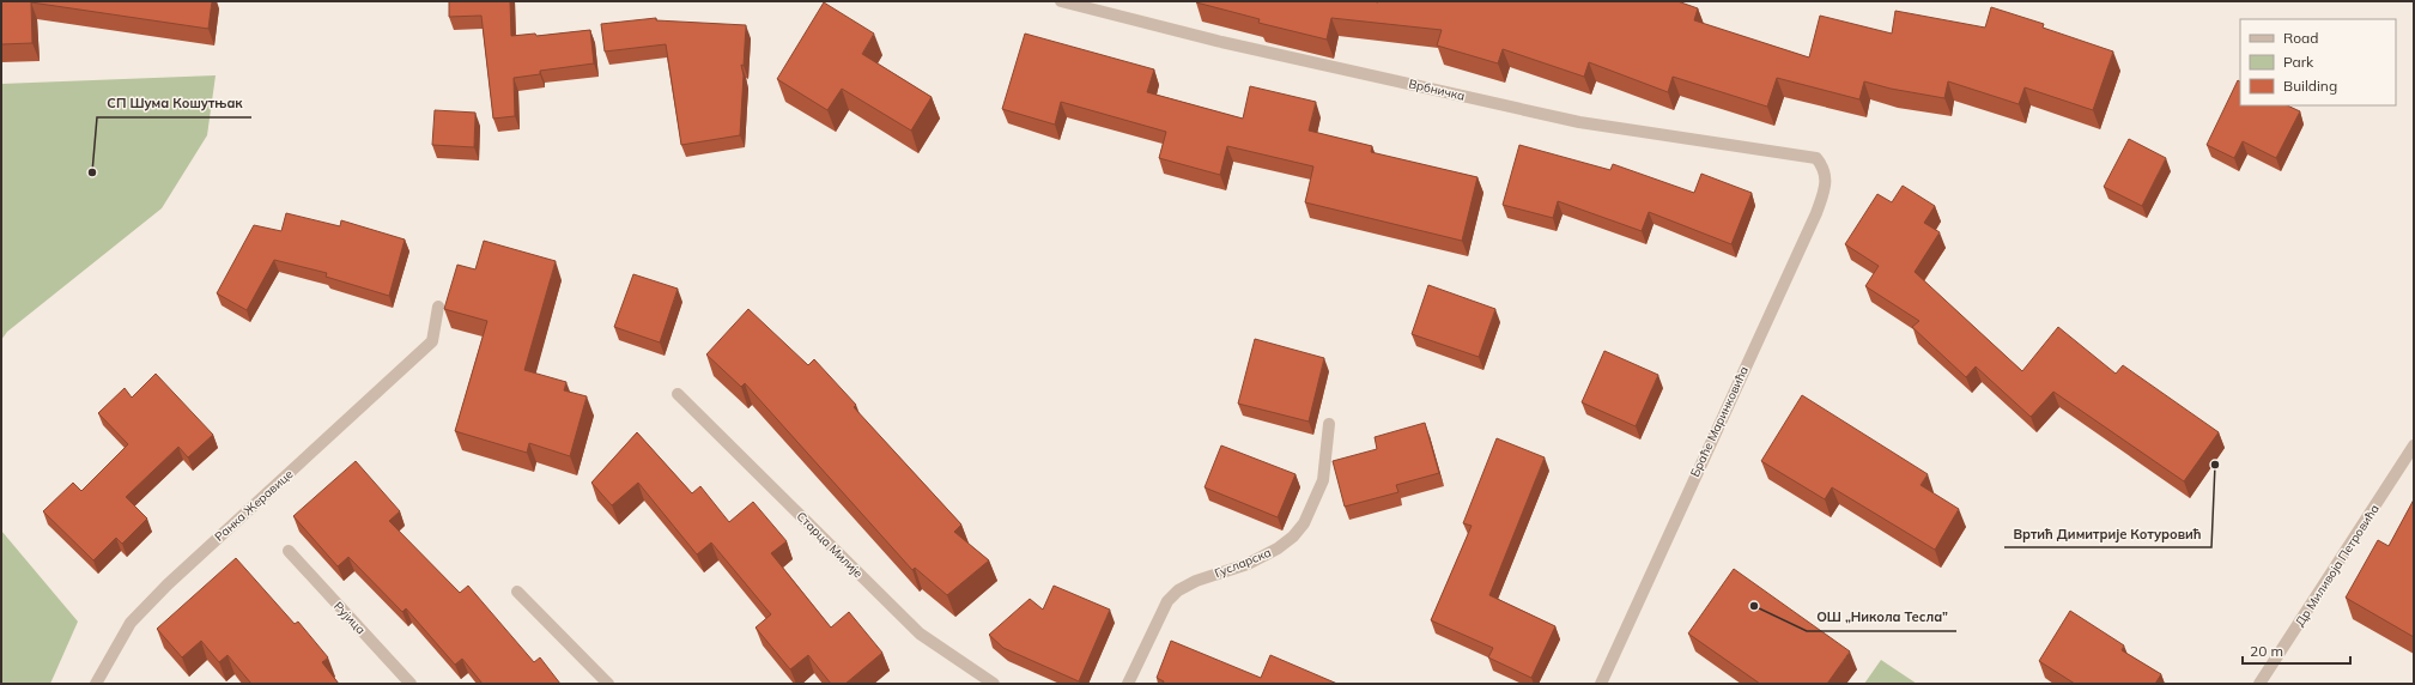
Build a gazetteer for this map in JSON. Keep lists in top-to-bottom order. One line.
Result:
{"streets":{"street":["Врбничка","Браће Маринковића","Ранка Жеравице","Старца Милије","Гусларска","Др Миливоја Петровића","Рујица"]},"crossings":[["Врбничка","Браће Маринковића"]],"places":["СП Шума Кошутњак","Вртић Димитрије Котуровић","ОШ „Никола Тесла”"],"legend":["Road","Park","Building"],"scale_bar":"20 m"}
